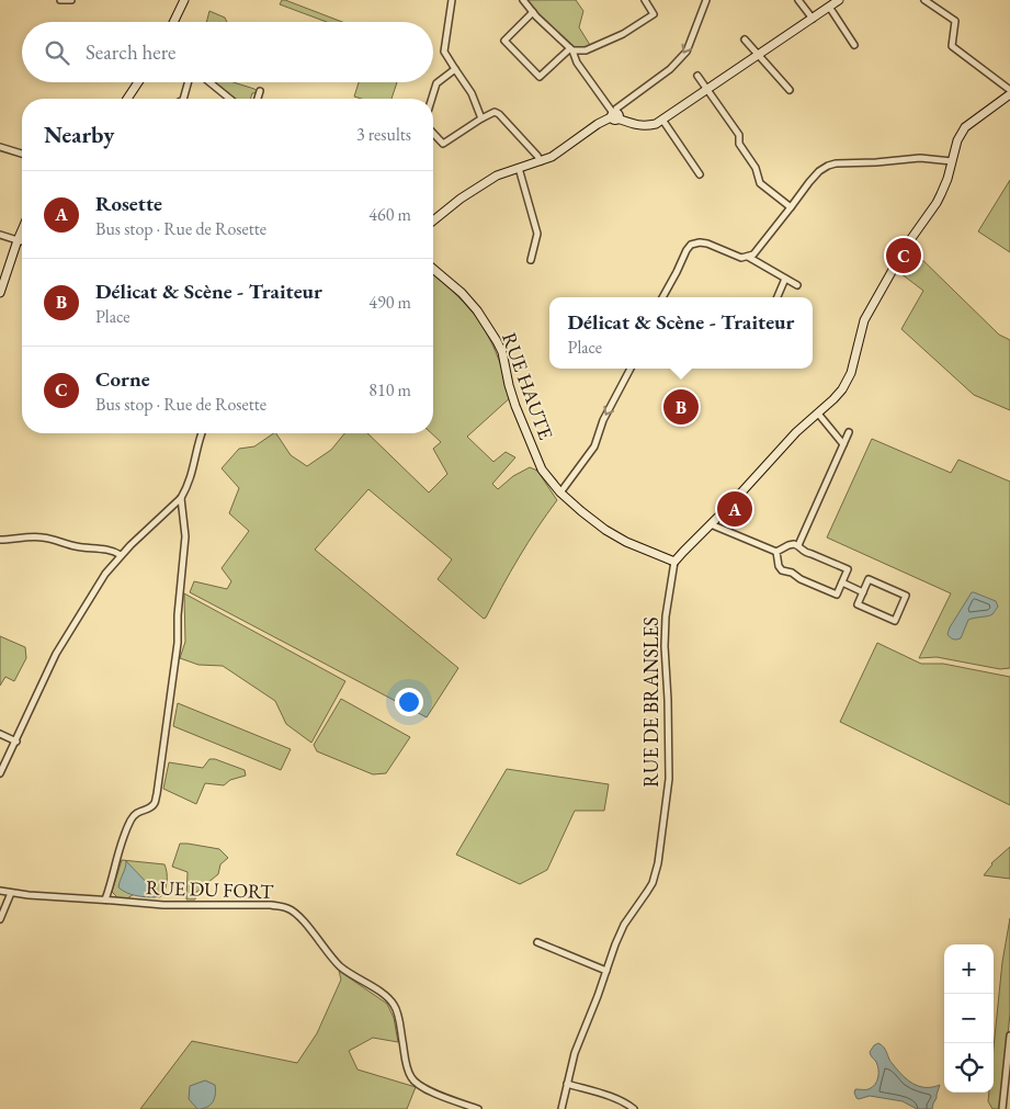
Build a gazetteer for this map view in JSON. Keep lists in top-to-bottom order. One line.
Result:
{"streets":{"street":["RUE HAUTE","RUE DE BRANSLES","RUE DU FORT"]},"crossings":[["RUE HAUTE","RUE DE BRANSLES"]],"page":{"search":"Search here","heading":["Nearby","3 results"],"list":[{"mark":"A","name":"Rosette","note":"Bus stop · Rue de Rosette","value":"460 m"},{"mark":"B","name":"Délicat & Scène - Traiteur","note":"Place","value":"490 m"},{"mark":"C","name":"Corne","note":"Bus stop · Rue de Rosette","value":"810 m"}],"pins":["C","B","A"],"popup":["Délicat & Scène - Traiteur","Place"],"map_buttons":["+","−"]}}
